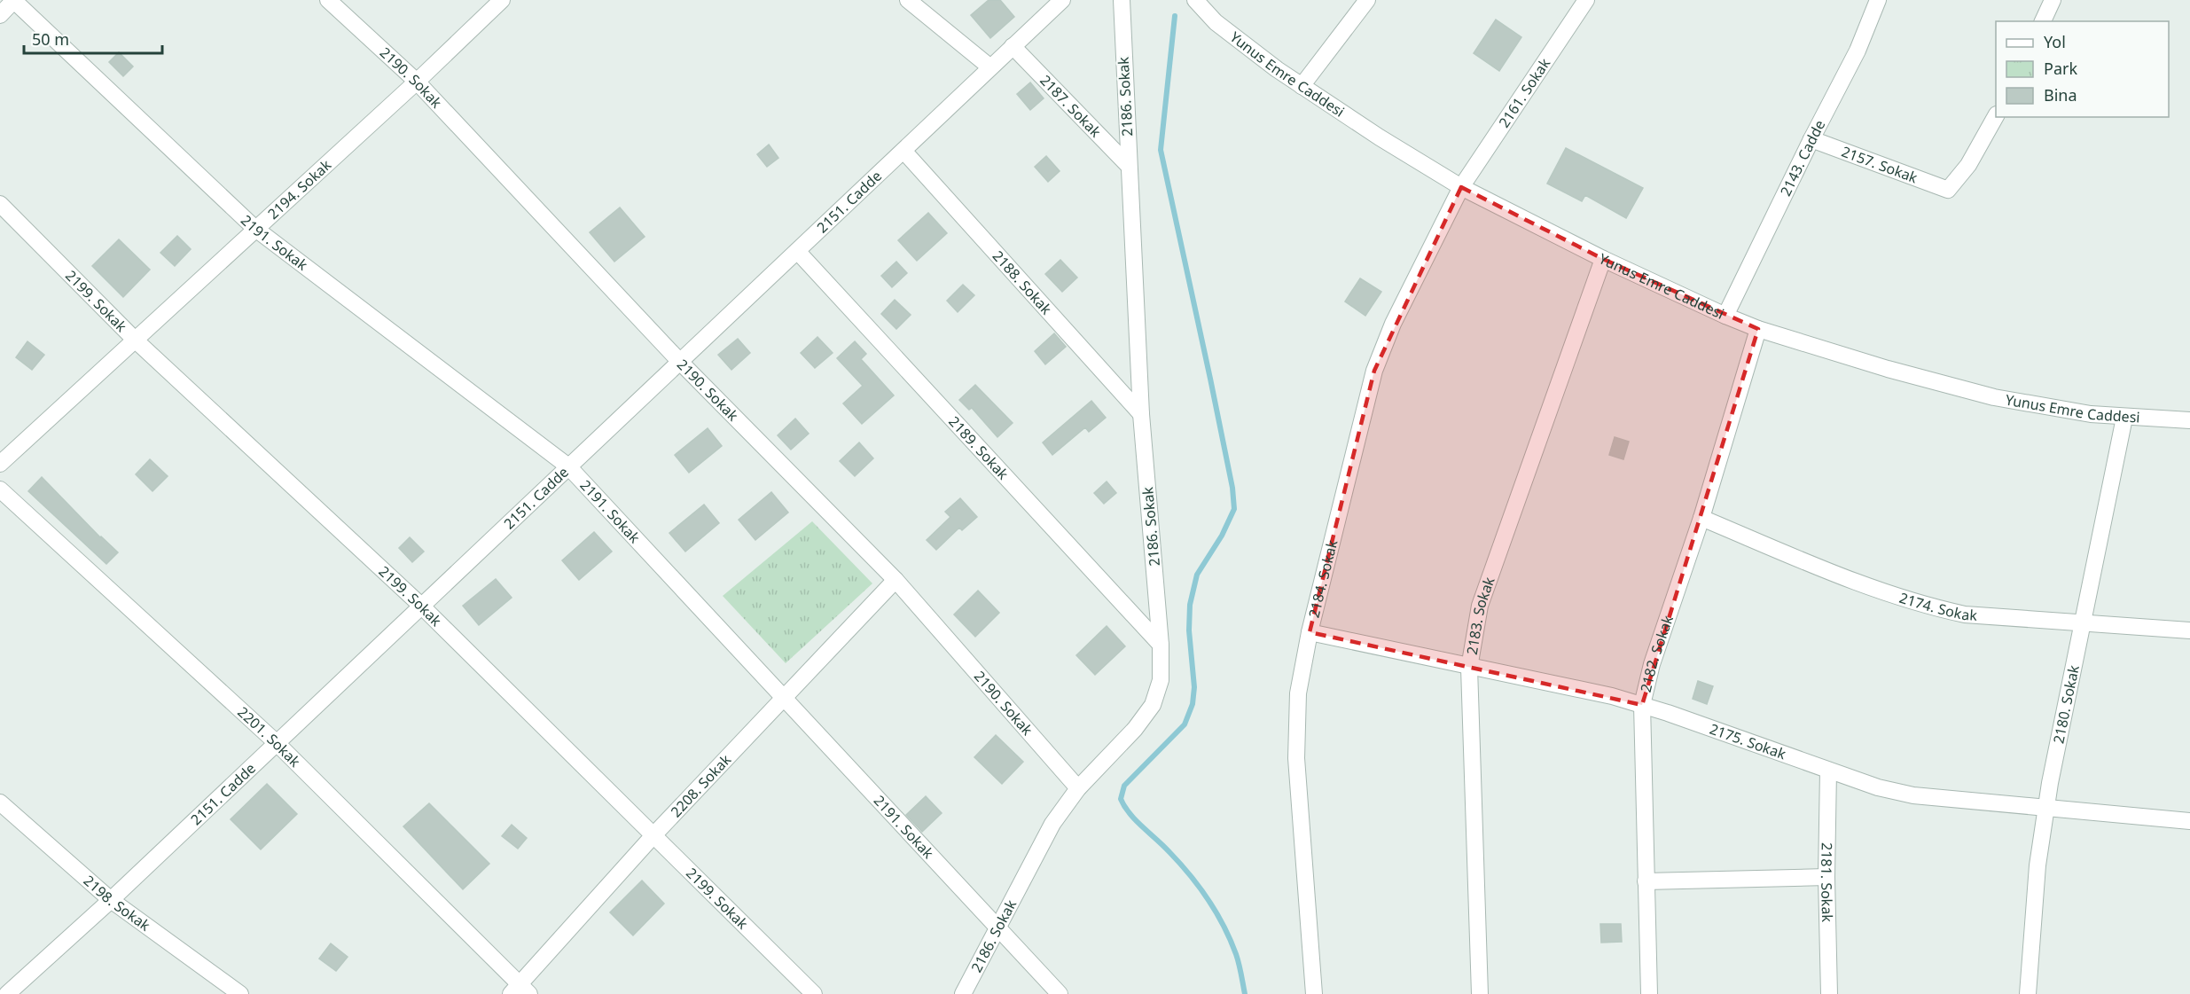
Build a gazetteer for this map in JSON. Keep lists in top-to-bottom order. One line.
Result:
{"streets":{"street":["Yunus Emre Caddesi","2190. Sokak","2161. Sokak","2186. Sokak","2187. Sokak","2143. Cadde","2157. Sokak","2194. Sokak","2151. Cadde","2191. Sokak","2188. Sokak","2199. Sokak","2189. Sokak","2184. Sokak","2174. Sokak","2183. Sokak","2182. Sokak","2180. Sokak","2201. Sokak","2175. Sokak","2208. Sokak","2181. Sokak","2198. Sokak"]},"crossings":[["Yunus Emre Caddesi","2161. Sokak"],["Yunus Emre Caddesi","2143. Cadde"],["Yunus Emre Caddesi","2184. Sokak"],["Yunus Emre Caddesi","2183. Sokak"],["Yunus Emre Caddesi","2182. Sokak"],["Yunus Emre Caddesi","2180. Sokak"],["2190. Sokak","2186. Sokak"],["2190. Sokak","2194. Sokak"],["2190. Sokak","2151. Cadde"],["2190. Sokak","2208. Sokak"],["2161. Sokak","2184. Sokak"],["2186. Sokak","2187. Sokak"],["2186. Sokak","2191. Sokak"],["2186. Sokak","2188. Sokak"],["2186. Sokak","2189. Sokak"],["2187. Sokak","2151. Cadde"],["2143. Cadde","2157. Sokak"],["2194. Sokak","2191. Sokak"],["2194. Sokak","2199. Sokak"],["2151. Cadde","2191. Sokak"],["2151. Cadde","2188. Sokak"],["2151. Cadde","2199. Sokak"],["2151. Cadde","2189. Sokak"],["2151. Cadde","2201. Sokak"],["2151. Cadde","2198. Sokak"],["2191. Sokak","2208. Sokak"],["2199. Sokak","2208. Sokak"],["2184. Sokak","2175. Sokak"],["2174. Sokak","2182. Sokak"],["2174. Sokak","2180. Sokak"],["2183. Sokak","2175. Sokak"],["2182. Sokak","2175. Sokak"],["2180. Sokak","2175. Sokak"],["2201. Sokak","2208. Sokak"],["2175. Sokak","2181. Sokak"]],"legend":["Yol","Park","Bina"],"scale_bar":"50 m"}
